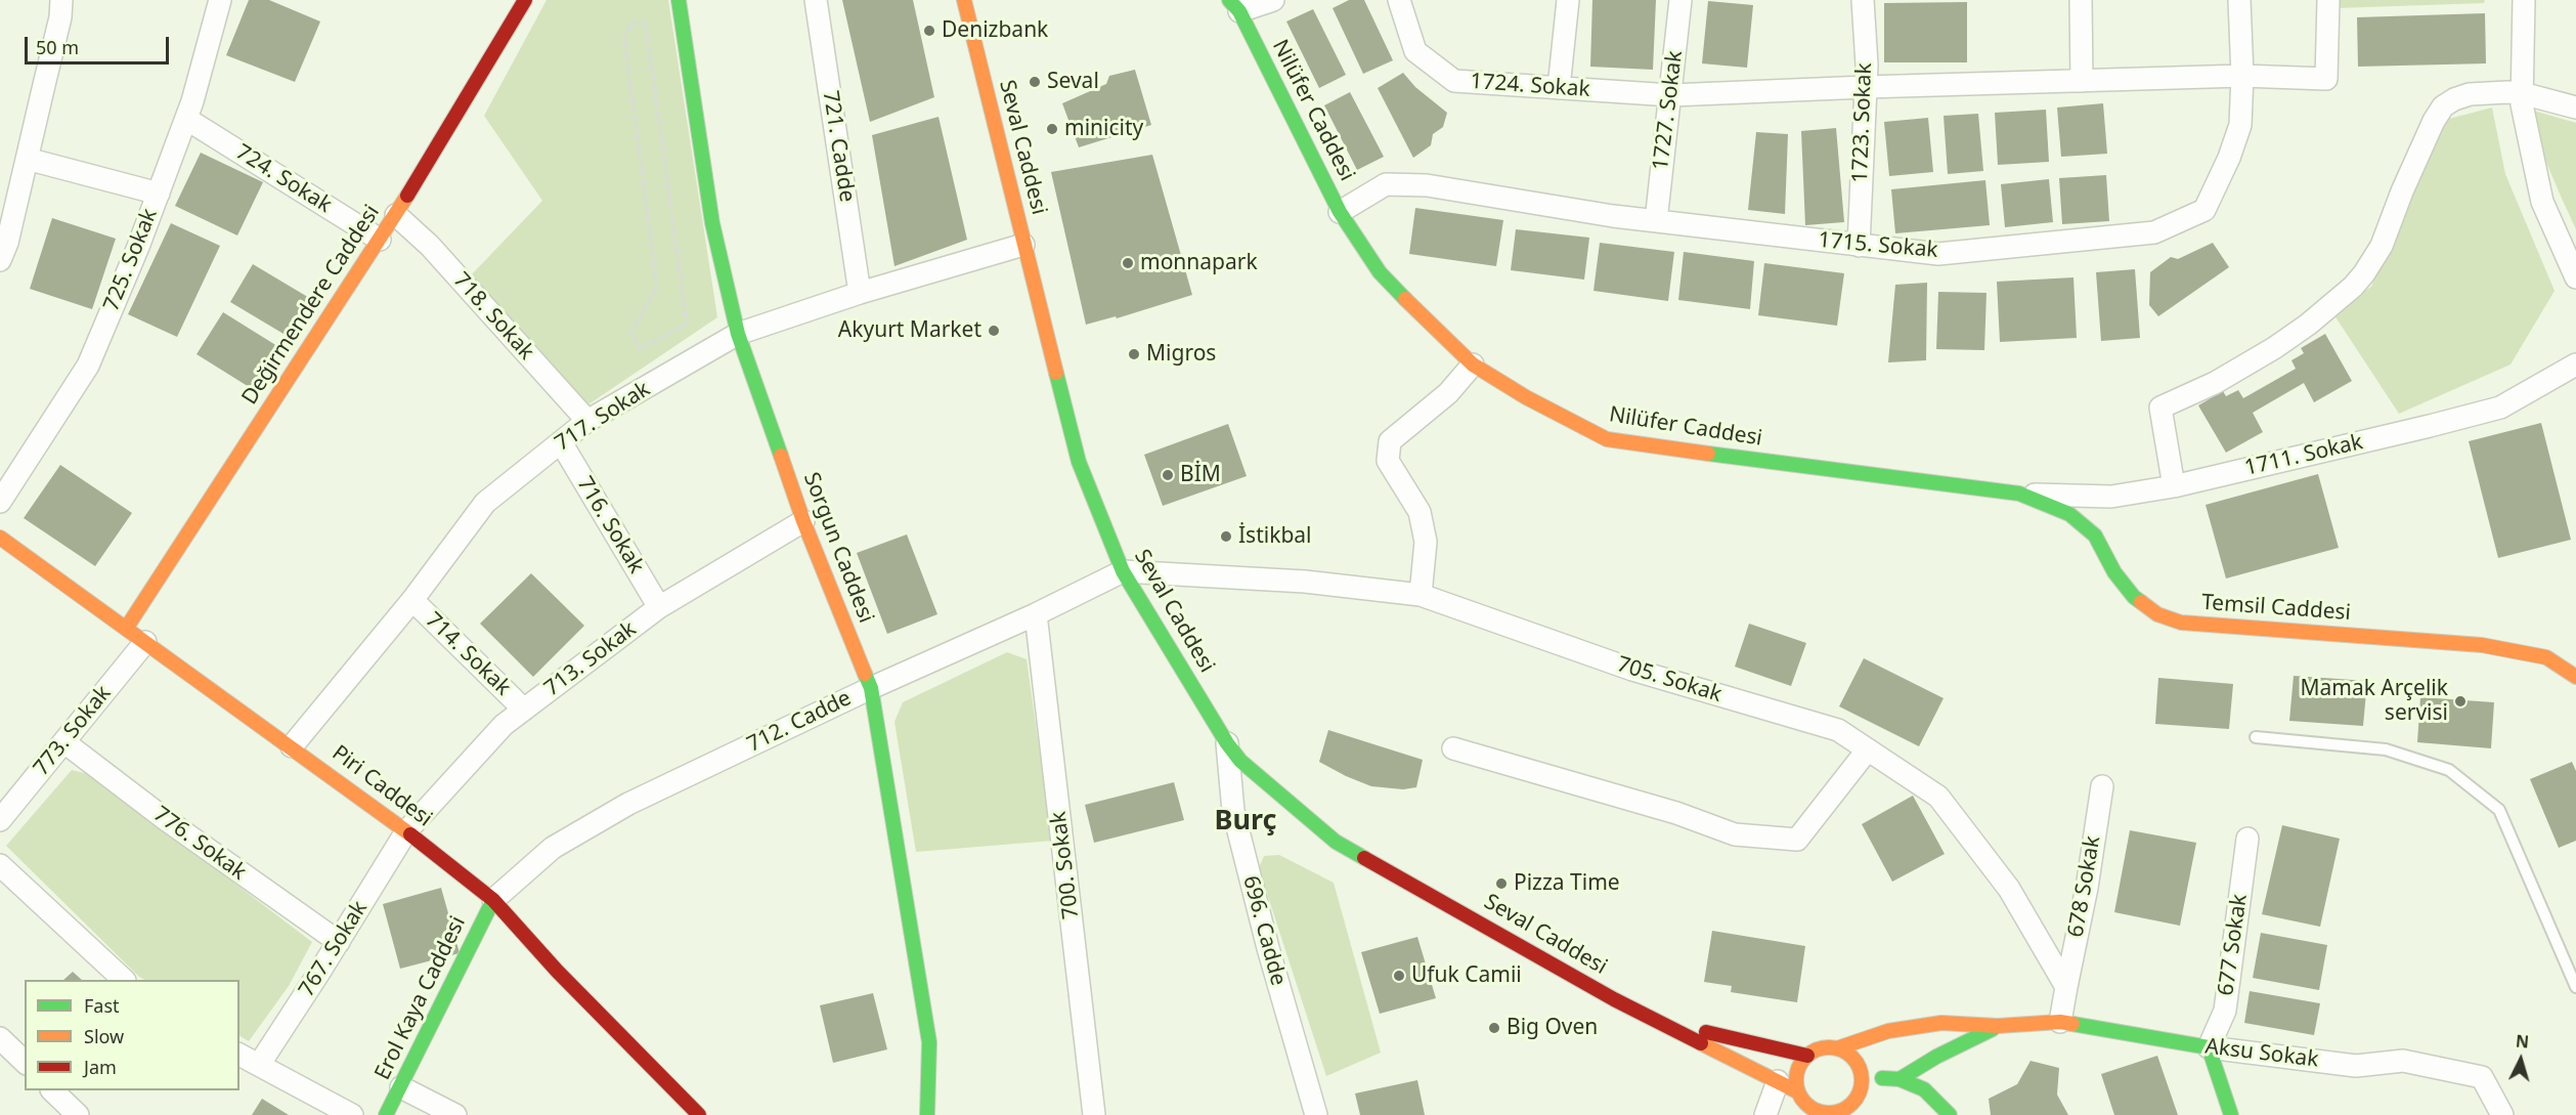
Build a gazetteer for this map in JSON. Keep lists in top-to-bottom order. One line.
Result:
{"streets":{"street":["1724. Sokak","Nilüfer Caddesi","1727. Sokak","1723. Sokak","721. Cadde","Seval Caddesi","724. Sokak","1715. Sokak","725. Sokak","Değirmendere Caddesi","718. Sokak","717. Sokak","1711. Sokak","716. Sokak","Sorgun Caddesi","Temsil Caddesi","714. Sokak","713. Sokak","705. Sokak","712. Cadde","773. Sokak","Piri Caddesi","776. Sokak","700. Sokak","678 Sokak","696. Cadde","677 Sokak","767. Sokak","Erol Kaya Caddesi","Aksu Sokak"]},"crossings":[["1724. Sokak","1727. Sokak"],["1724. Sokak","1723. Sokak"],["1724. Sokak","1715. Sokak"],["Nilüfer Caddesi","1715. Sokak"],["Nilüfer Caddesi","1711. Sokak"],["Nilüfer Caddesi","Temsil Caddesi"],["1727. Sokak","1715. Sokak"],["1723. Sokak","1715. Sokak"],["721. Cadde","717. Sokak"],["Seval Caddesi","717. Sokak"],["Seval Caddesi","705. Sokak"],["Seval Caddesi","712. Cadde"],["Seval Caddesi","696. Cadde"],["Seval Caddesi","Aksu Sokak"],["724. Sokak","725. Sokak"],["724. Sokak","Değirmendere Caddesi"],["Değirmendere Caddesi","718. Sokak"],["Değirmendere Caddesi","Piri Caddesi"],["718. Sokak","717. Sokak"],["717. Sokak","716. Sokak"],["717. Sokak","Sorgun Caddesi"],["717. Sokak","714. Sokak"],["717. Sokak","Piri Caddesi"],["1711. Sokak","Temsil Caddesi"],["716. Sokak","713. Sokak"],["Sorgun Caddesi","713. Sokak"],["Sorgun Caddesi","712. Cadde"],["714. Sokak","713. Sokak"],["713. Sokak","Piri Caddesi"],["713. Sokak","767. Sokak"],["705. Sokak","712. Cadde"],["705. Sokak","678 Sokak"],["712. Cadde","Piri Caddesi"],["712. Cadde","700. Sokak"],["712. Cadde","Erol Kaya Caddesi"],["773. Sokak","Piri Caddesi"],["773. Sokak","776. Sokak"],["Piri Caddesi","767. Sokak"],["Piri Caddesi","Erol Kaya Caddesi"],["776. Sokak","767. Sokak"],["677 Sokak","Aksu Sokak"]],"districts":["Burç"],"places":["Denizbank","Seval","minicity","monnapark","Akyurt Market","Migros","BİM","İstikbal","Mamak Arçelik servisi","Pizza Time","Ufuk Camii","Big Oven"],"legend":["Fast","Slow","Jam"],"scale_bar":"50 m","north":"top"}
